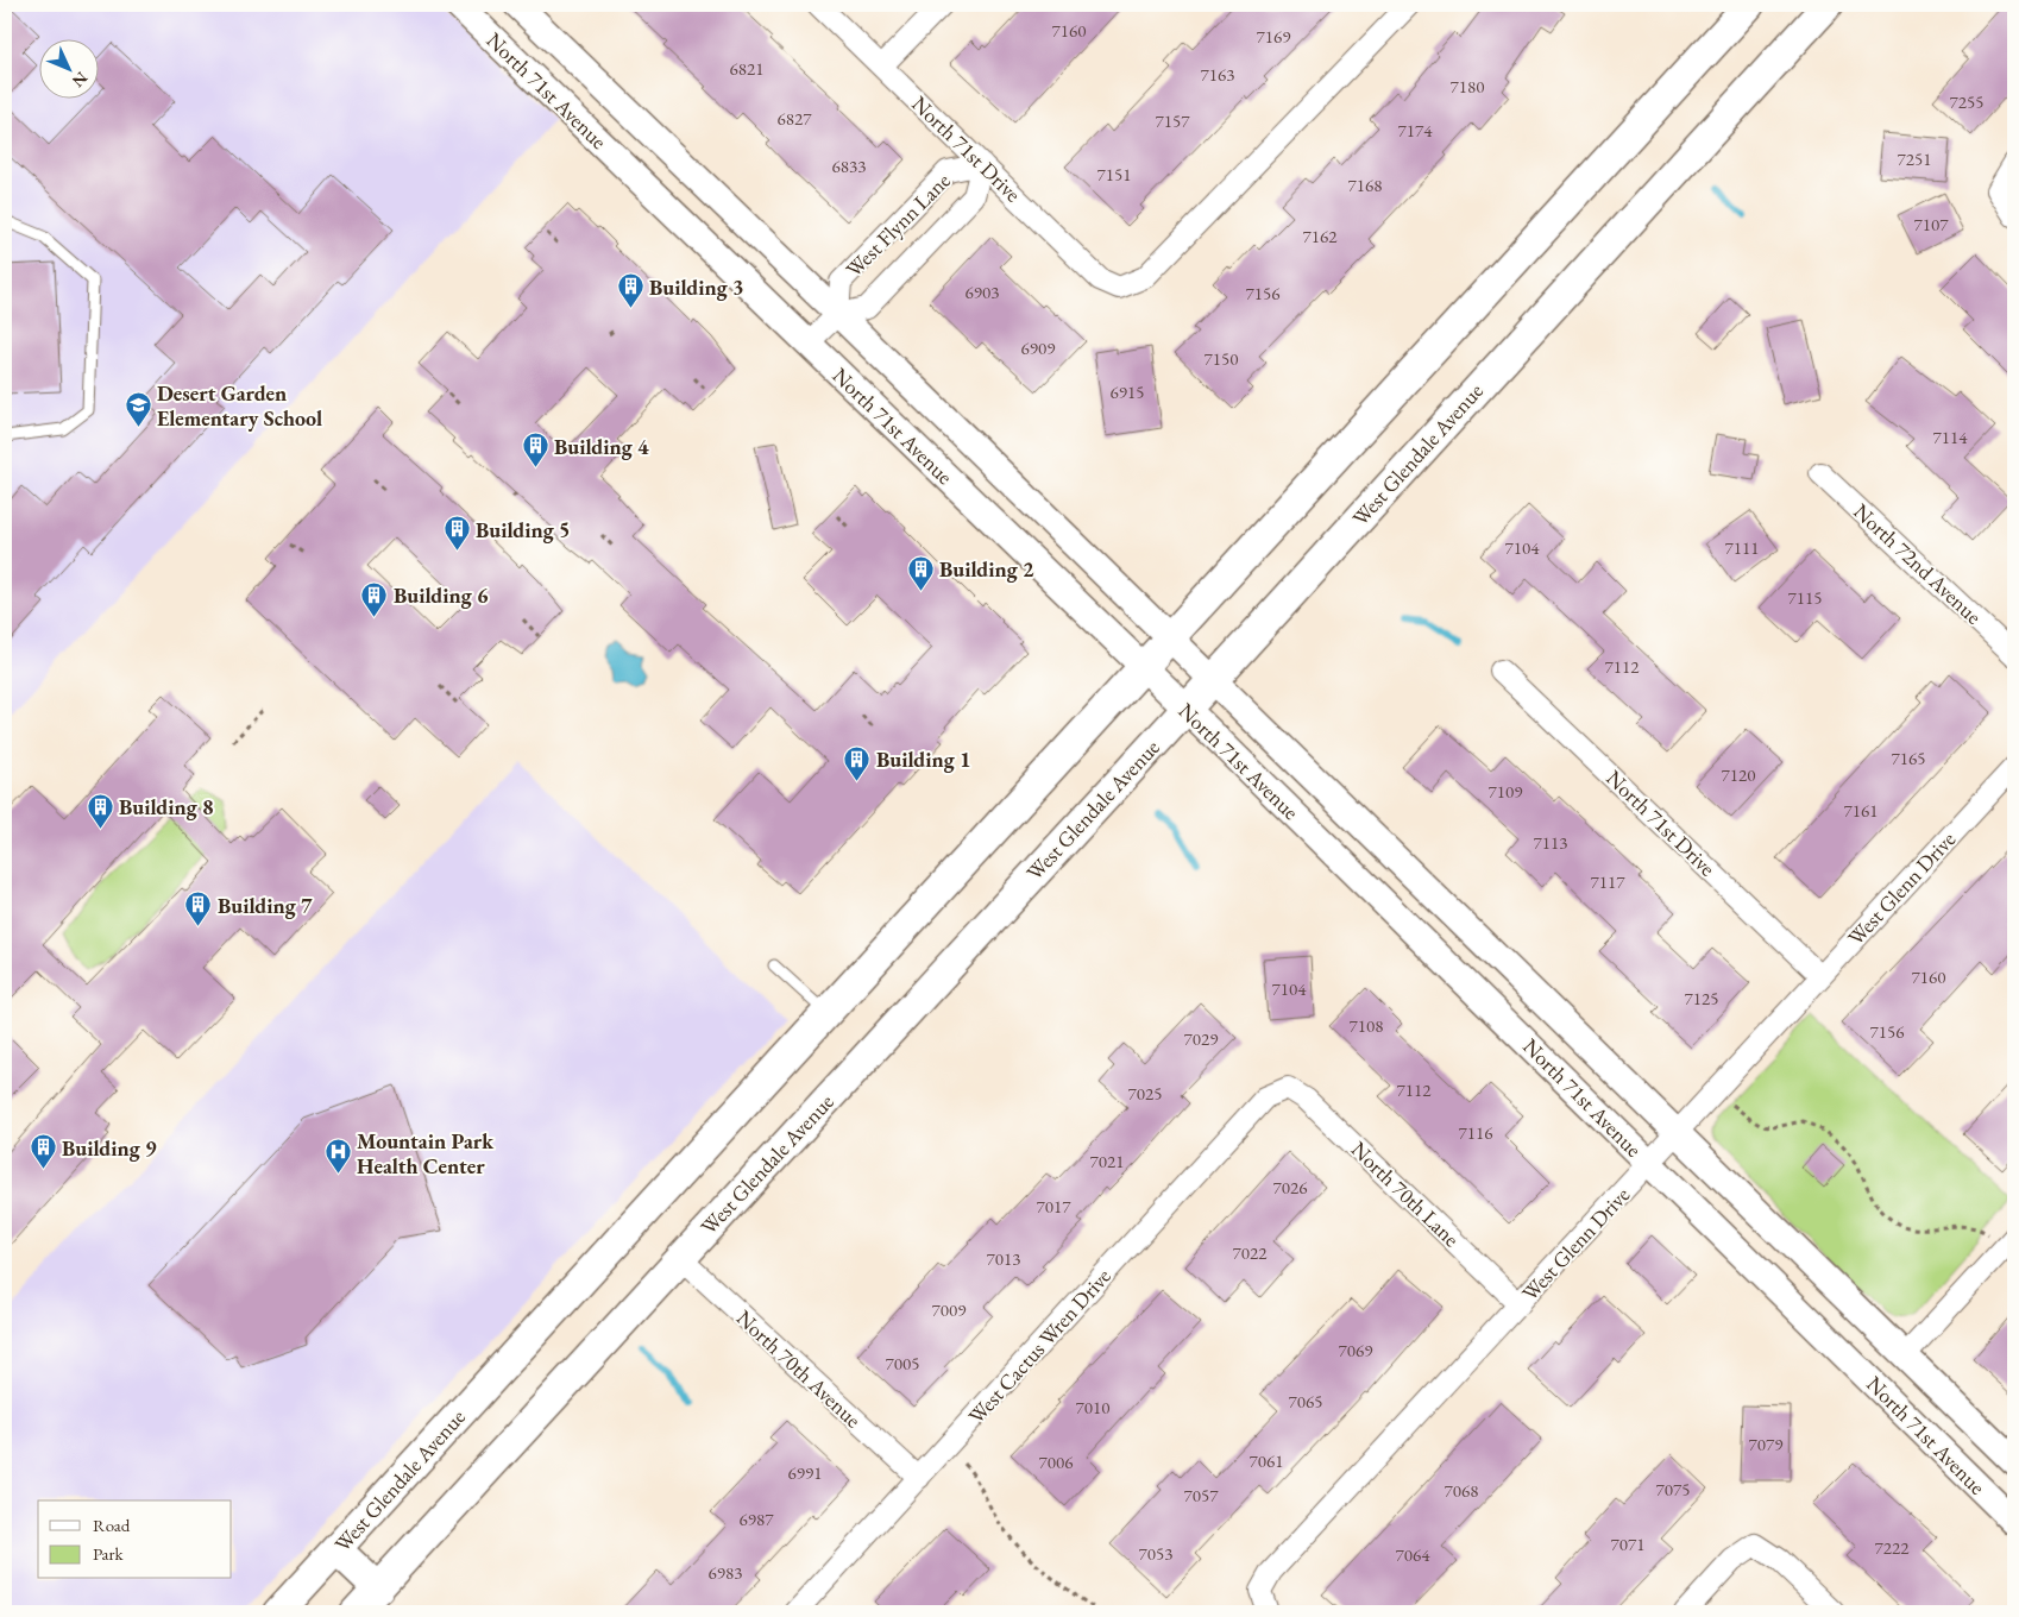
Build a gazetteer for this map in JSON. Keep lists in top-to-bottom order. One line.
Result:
{"streets":{"main road":["West Glendale Avenue"],"street":["North 71st Avenue","North 71st Drive","West Flynn Lane","North 72nd Avenue","West Glenn Drive","North 70th Lane","West Cactus Wren Drive","North 70th Avenue"]},"crossings":[["North 71st Avenue","West Flynn Lane"],["North 71st Avenue","West Glendale Avenue"],["North 71st Avenue","West Glenn Drive"],["North 71st Drive","West Flynn Lane"],["North 71st Drive","West Glenn Drive"],["West Glendale Avenue","North 70th Avenue"],["West Glenn Drive","North 70th Lane"],["North 70th Lane","West Cactus Wren Drive"],["West Cactus Wren Drive","North 70th Avenue"]],"places":{"building":["Building 3","Building 4","Building 5","Building 2","Building 6","Building 1","Building 8","Building 7","Building 9"],"school or university":["Desert Garden Elementary School"],"hospital":["Mountain Park Health Center"]},"house_numbers":["7160","7169","6821","7163","7180","7255","6827","7157","7174","7251","6833","7151","7168","7107","7162","6903","7156","6909","7150","6915","7114","7104","7111","7115","7112","7165","7120","7109","7161","7113","7117","7160","7104","7125","7108","7156","7029","7112","7025","7116","7021","7026","7017","7022","7013","7009","7069","7005","7065","7010","7079","7061","7006","6991","7075","7068","7057","6987","7071","7222","7053","7064","6983"],"legend":["Road","Park"],"north":"bottom right"}
